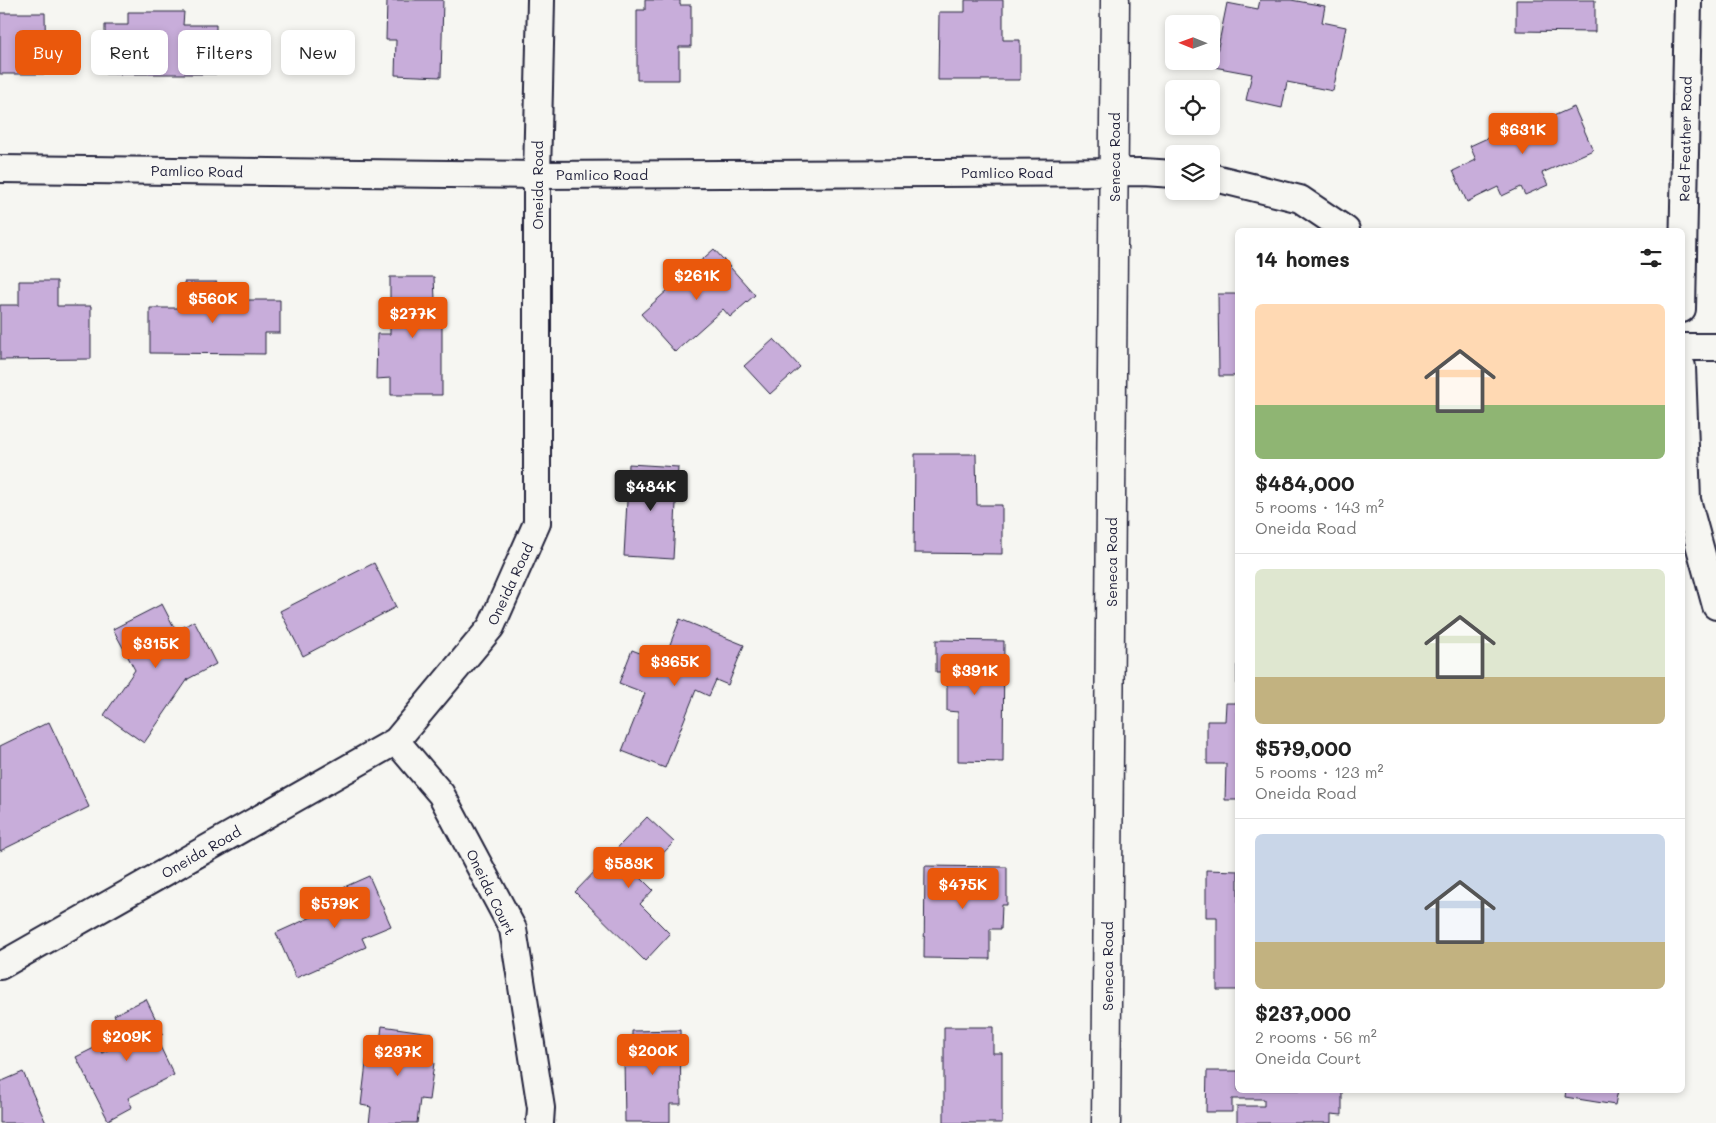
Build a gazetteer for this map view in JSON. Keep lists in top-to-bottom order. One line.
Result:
{"streets":{"street":["Red Feather Road","Seneca Road","Pamlico Road","Oneida Road","Oneida Court"]},"crossings":[["Seneca Road","Pamlico Road"],["Pamlico Road","Oneida Road"],["Oneida Road","Oneida Court"]],"north":"left","page":{"chip":["Buy","Rent","Filters","New"],"price":["$631K","$261K","$560K","$277K","$484K","$315K","$365K","$391K","$583K","$475K","$579K","$209K","$200K","$237K"],"heading":"14 homes","list":[{"name":"$484,000","note":"5 rooms · 143 m² · Oneida Road"},{"name":"$579,000","note":"5 rooms · 123 m² · Oneida Road"},{"name":"$237,000","note":"2 rooms · 56 m² · Oneida Court"}]}}
